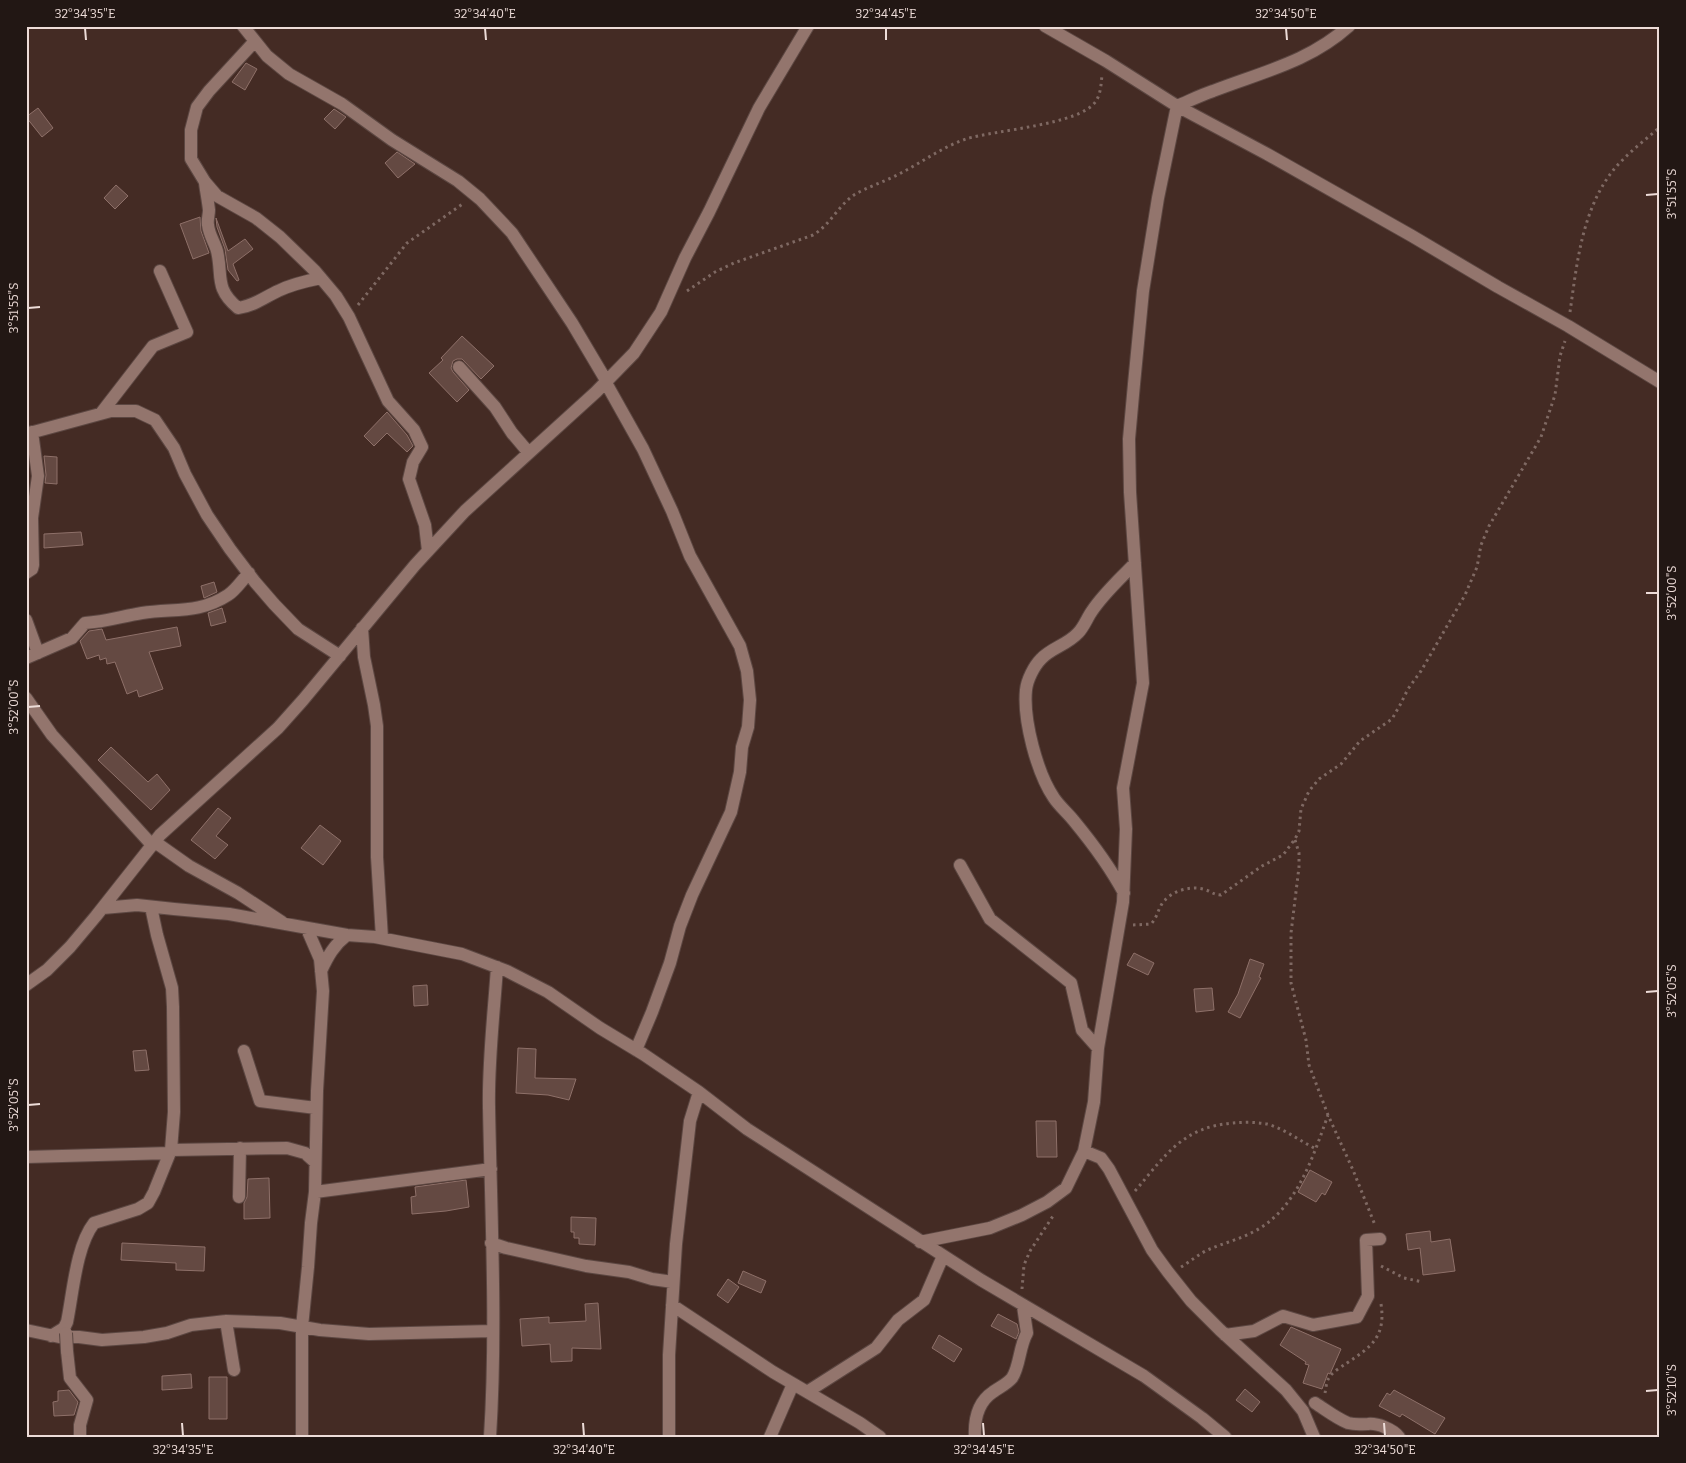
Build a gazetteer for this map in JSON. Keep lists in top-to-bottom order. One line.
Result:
{"coordinates":["32°34'35\"E","32°34'40\"E","32°34'45\"E","32°34'50\"E","3°51'55\"S","3°52'00\"S","3°52'05\"S","3°52'10\"S"]}
